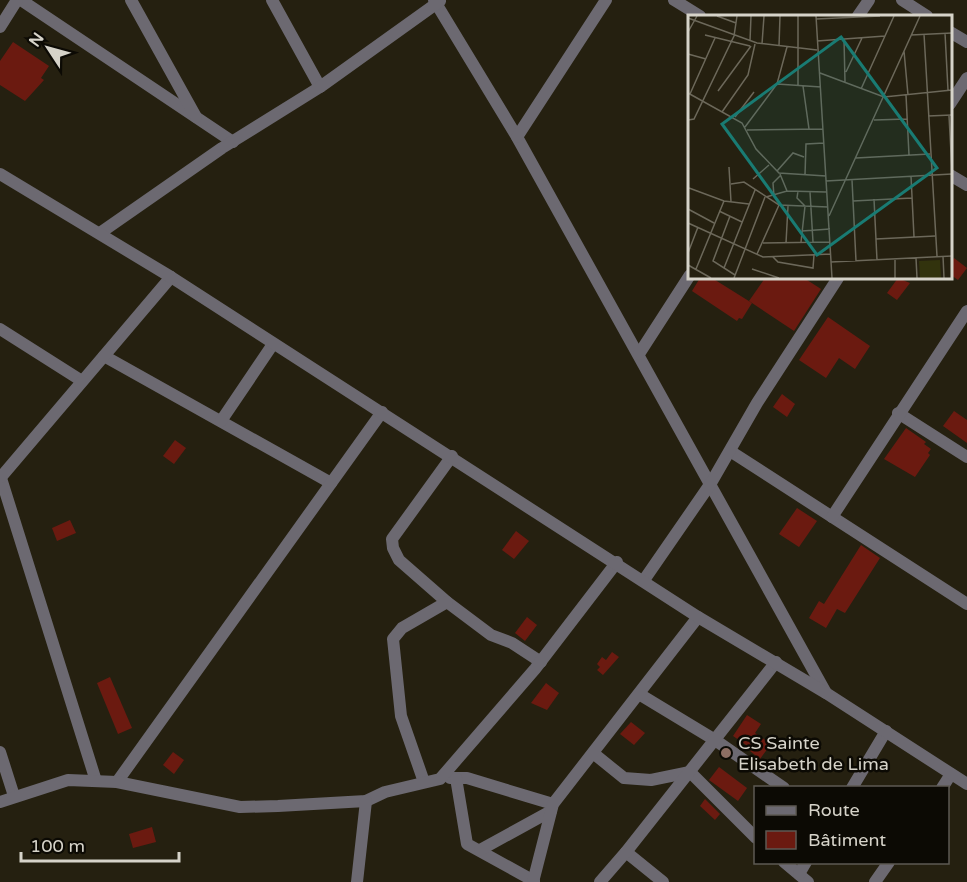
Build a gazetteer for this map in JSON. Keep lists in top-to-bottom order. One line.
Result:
{"places":["CS Sainte Elisabeth de Lima"],"legend":["Route","Bâtiment"],"scale_bar":"100 m","north":"top left"}
